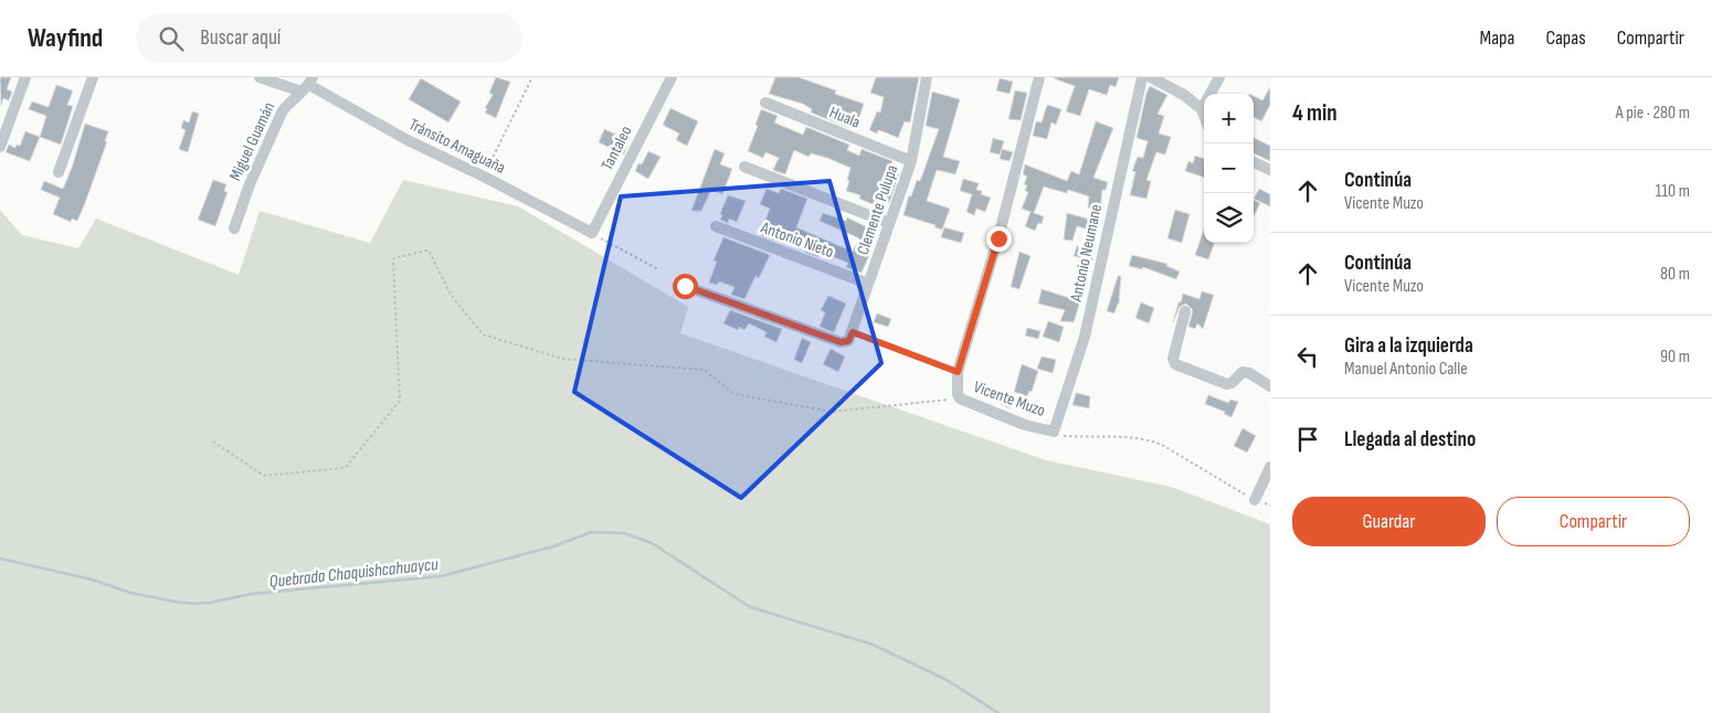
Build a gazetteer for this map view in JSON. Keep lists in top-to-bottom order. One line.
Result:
{"streets":{"street":["Huala","Miguel Guamán","Tránsito Amaguaña","Tantaleo","Clemente Pulupa","Antonio Nieto","Antonio Neumane","Vicente Muzo"]},"crossings":[["Huala","Clemente Pulupa"],["Miguel Guamán","Tránsito Amaguaña"],["Tránsito Amaguaña","Tantaleo"],["Clemente Pulupa","Antonio Nieto"],["Clemente Pulupa","Vicente Muzo"],["Antonio Neumane","Vicente Muzo"]],"water":["Quebrada Chaquishcahuaycu"],"page":{"header":"Wayfind","search":"Buscar aquí","nav":["Mapa","Capas","Compartir"],"heading":["4 min","A pie · 280 m"],"map_buttons":["+","−"],"list":[["Continúa","Vicente Muzo","110 m"],["Continúa","Vicente Muzo","80 m"],["Gira a la izquierda","Manuel Antonio Calle","90 m"],"Llegada al destino"],"buttons":["Guardar","Compartir"]}}
